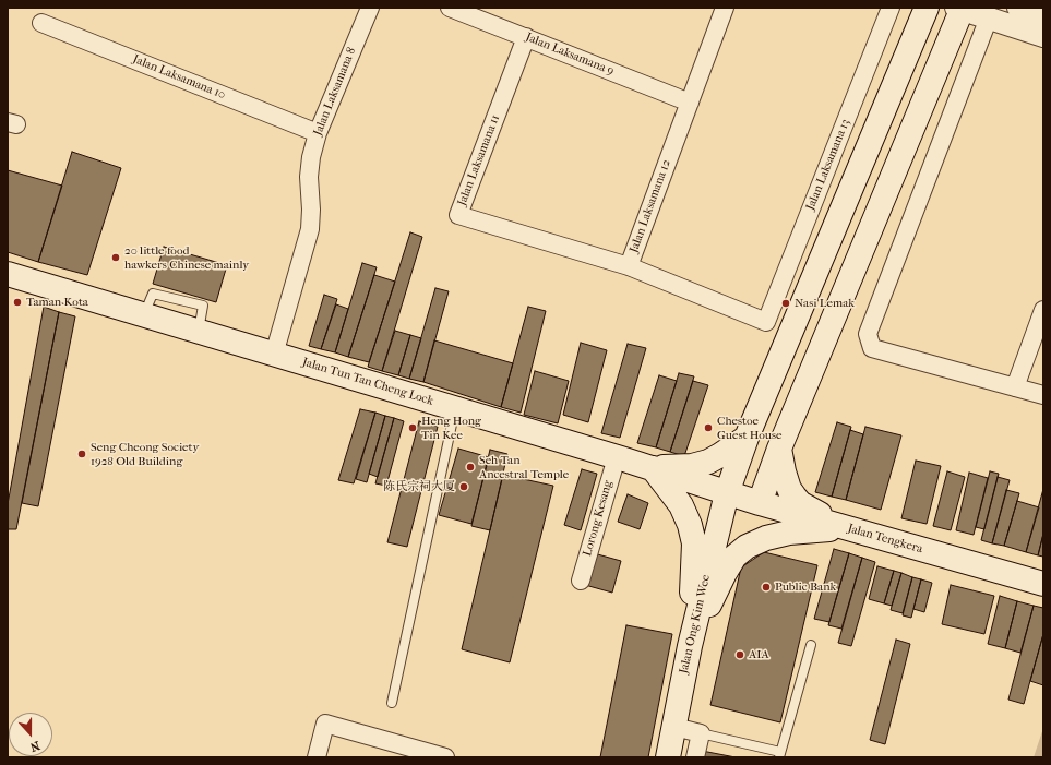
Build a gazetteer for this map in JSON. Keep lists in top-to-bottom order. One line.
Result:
{"streets":{"main road":["Jalan Tun Tan Cheng Lock","Jalan Tengkera","Jalan Ong Kim Wee"],"street":["Jalan Laksamana 9","Jalan Laksamana 10","Jalan Laksamana 8","Jalan Laksamana 11","Jalan Laksamana 13","Jalan Laksamana 12","Lorong Kesang"]},"crossings":[["Jalan Laksamana 9","Jalan Laksamana 11"],["Jalan Laksamana 9","Jalan Laksamana 12"],["Jalan Laksamana 10","Jalan Laksamana 8"],["Jalan Laksamana 8","Jalan Tun Tan Cheng Lock"],["Jalan Laksamana 11","Jalan Laksamana 12"],["Jalan Laksamana 13","Jalan Laksamana 12"],["Jalan Tun Tan Cheng Lock","Lorong Kesang"],["Jalan Tun Tan Cheng Lock","Jalan Tengkera"],["Jalan Tun Tan Cheng Lock","Jalan Ong Kim Wee"],["Jalan Tengkera","Jalan Ong Kim Wee"]],"places":["20 little food hawkers Chinese mainly","Taman Kota","Nasi Lemak","Heng Hong Tin Kee","Chestoe Guest House","Seng Cheong Society 1928 Old Building","Seh Tan Ancestral Temple","陈氏宗祠大厦","Public Bank","AIA"],"north":"bottom"}
